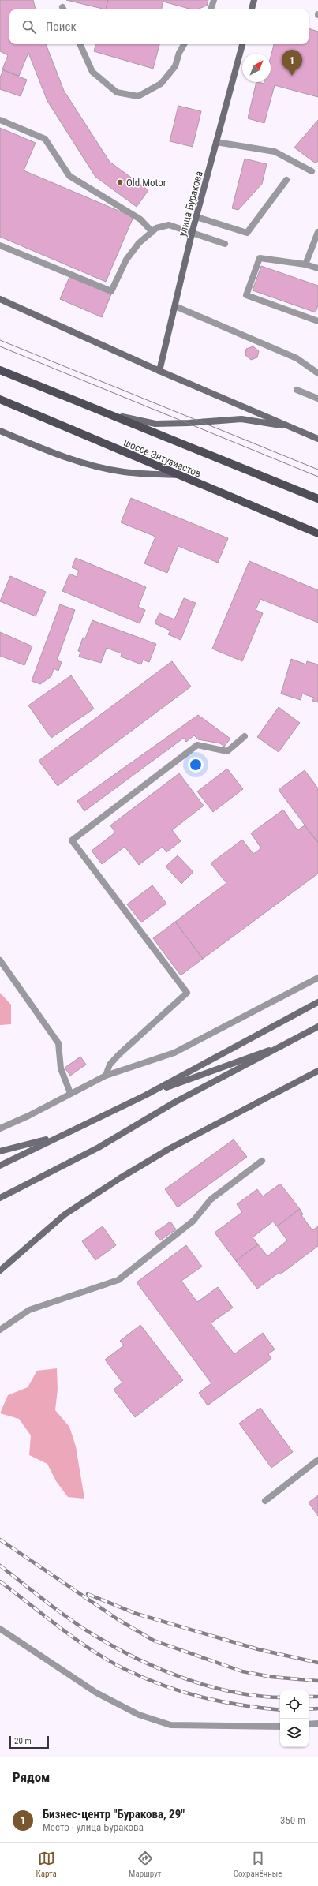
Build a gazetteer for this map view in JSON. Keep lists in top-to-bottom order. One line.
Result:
{"streets":{"main road":["улица Буракова","шоссе Энтузиастов"]},"places":["Old Motor"],"scale_bar":"20 m","north":"top right","page":{"search":"Поиск","pins":"1","scale":"20 m","heading":"Рядом","list":[{"mark":"1","name":"Бизнес-центр \"Буракова, 29\"","note":"Место · улица Буракова","value":"350 m"}],"nav":["Карта","Маршрут","Сохранённые"]}}
